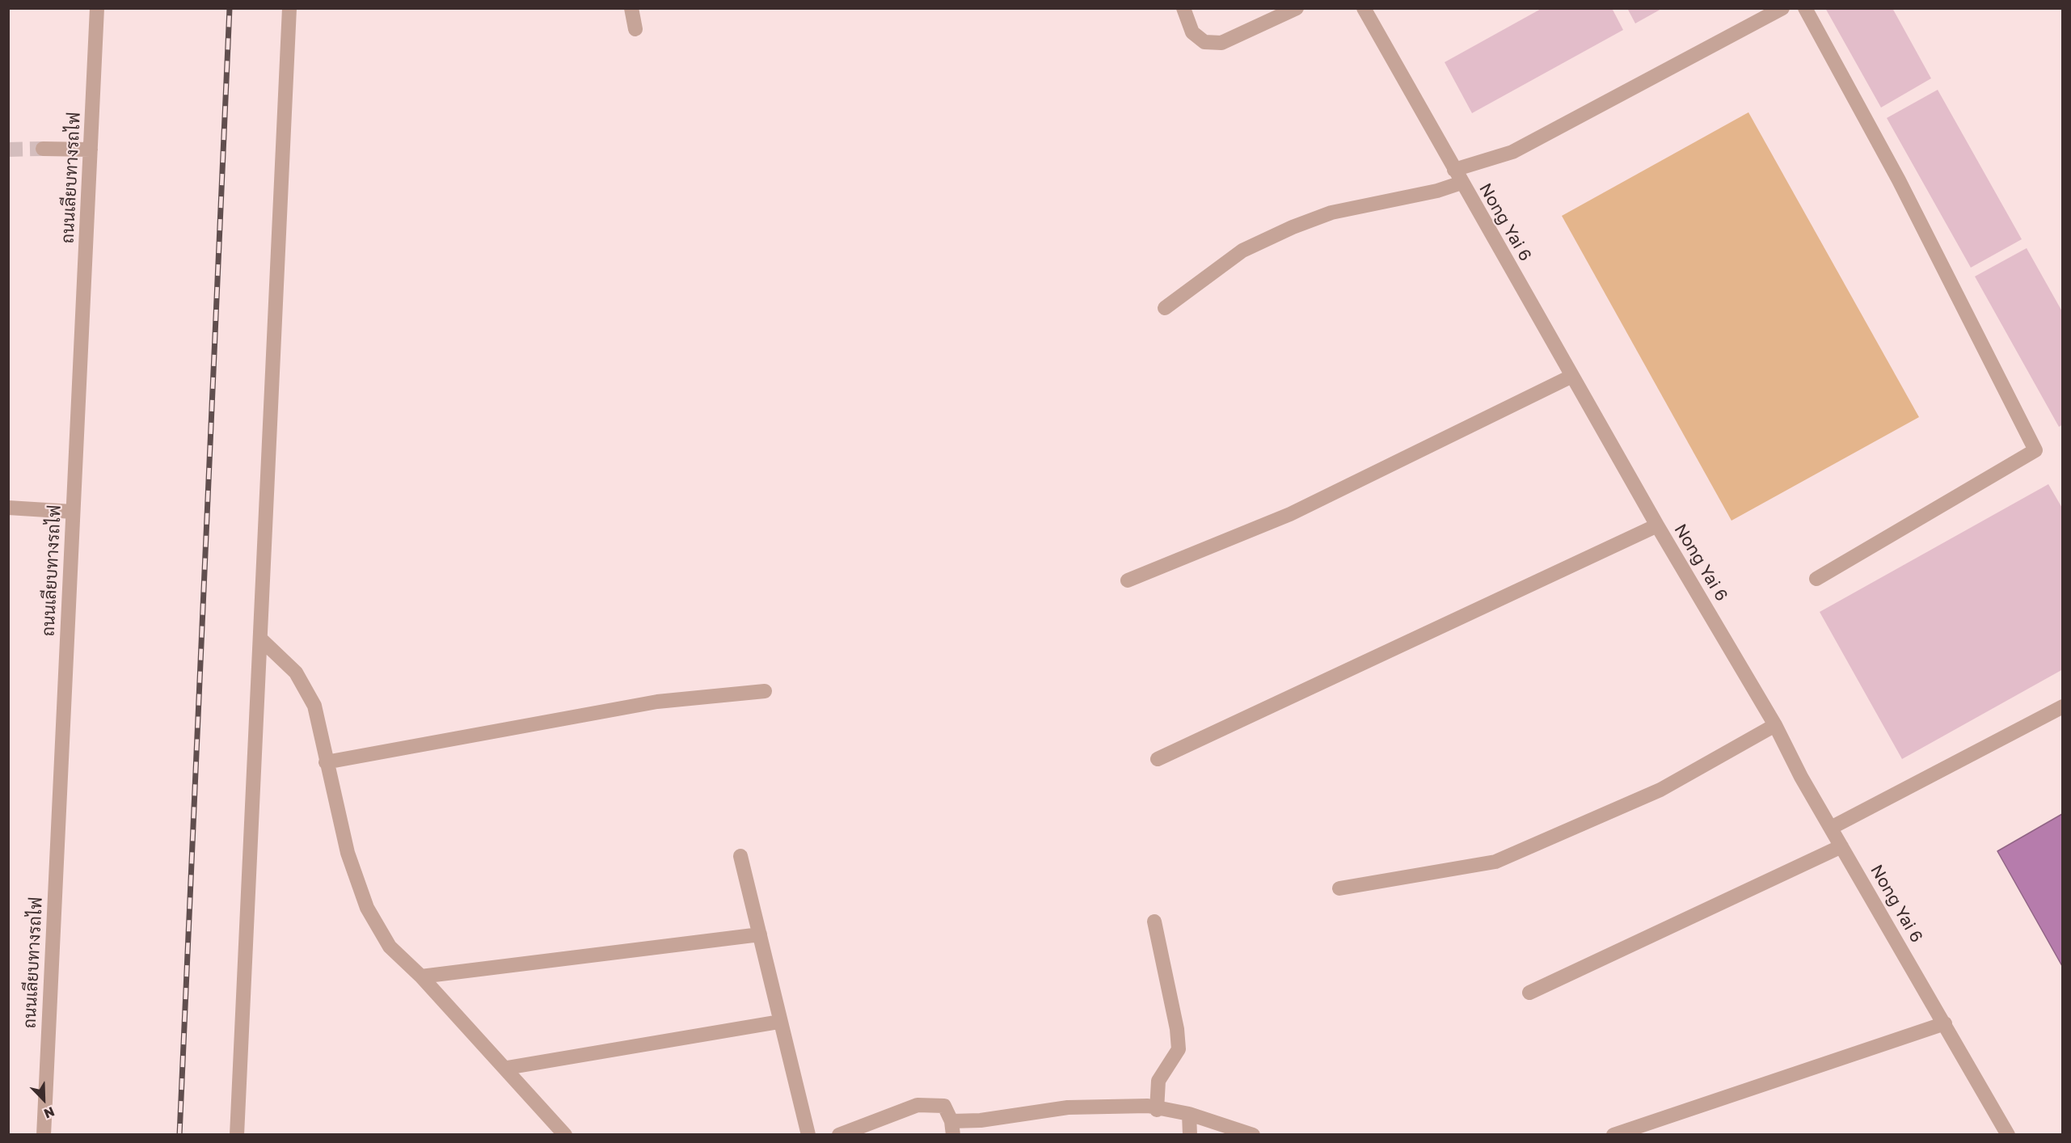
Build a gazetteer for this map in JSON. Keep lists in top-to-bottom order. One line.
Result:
{"streets":{"street":["ถนนเลียบทางรถไฟ","Nong Yai 6"]},"north":"bottom right"}
